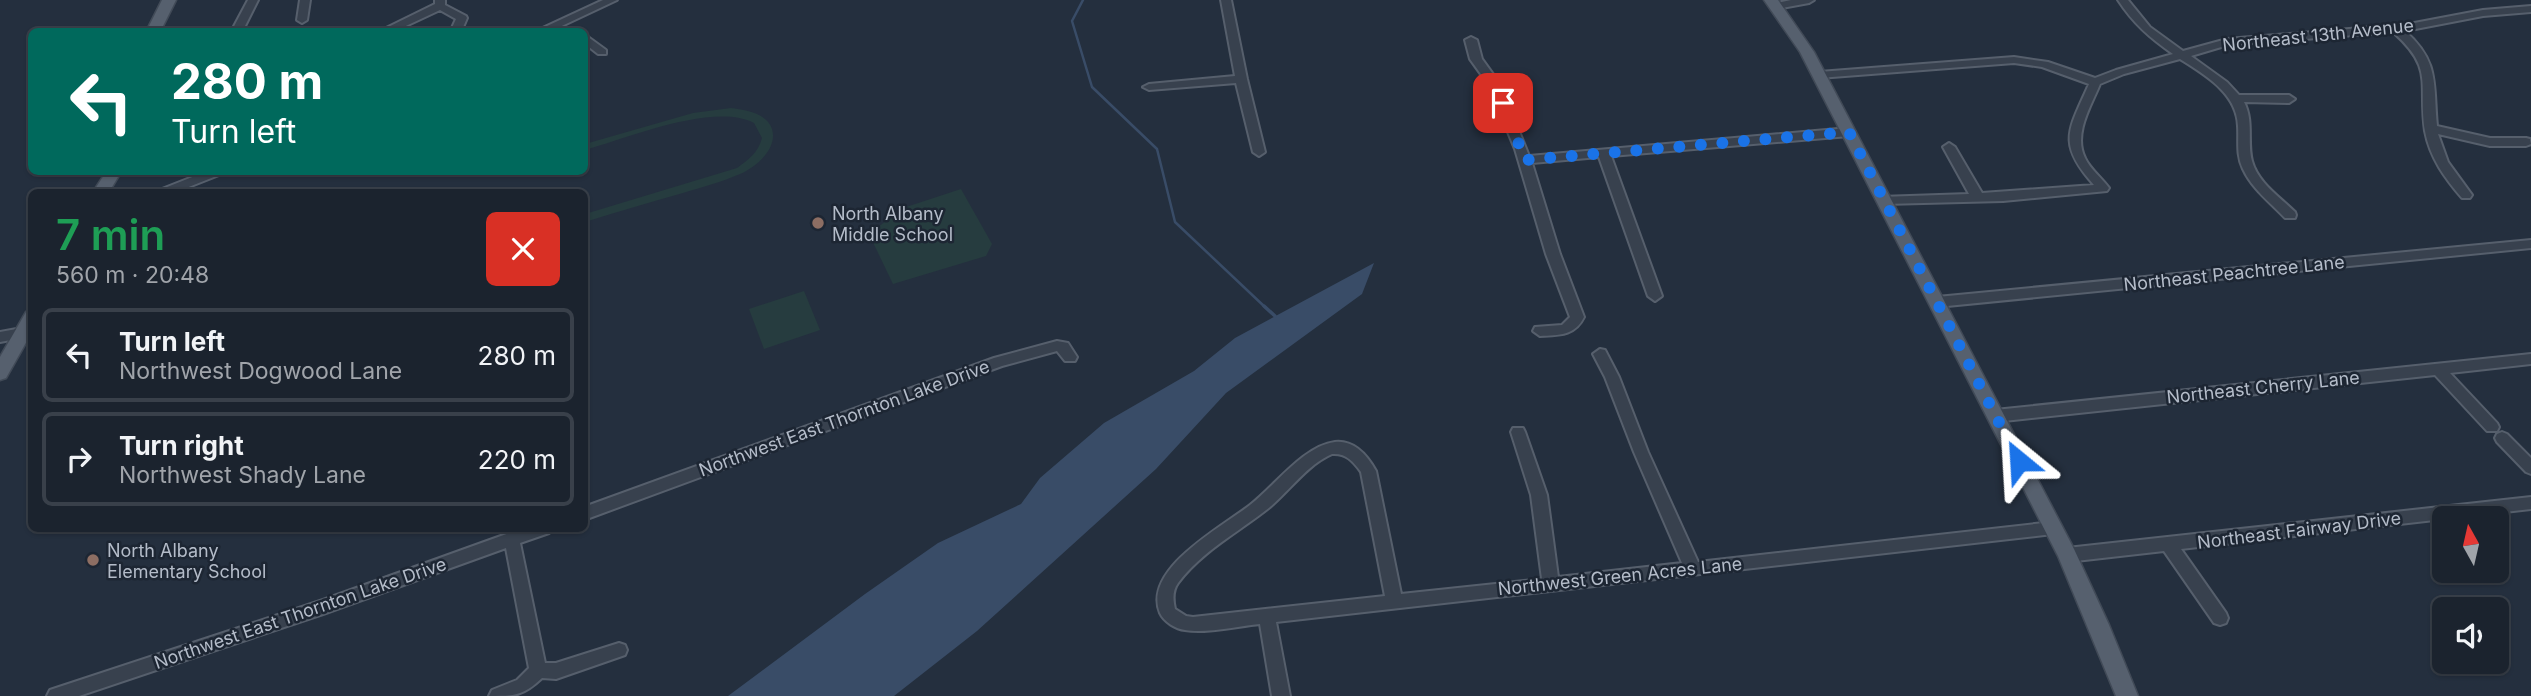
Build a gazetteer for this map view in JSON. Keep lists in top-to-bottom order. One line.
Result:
{"streets":{"street":["Northeast 13th Avenue","Northeast Peachtree Lane","Northeast Cherry Lane","Northwest East Thornton Lake Drive","Northeast Fairway Drive","Northwest Green Acres Lane"]},"places":["North Albany Middle School","North Albany Elementary School"],"north":"top","page":{"turn":["280 m","Turn left"],"heading":["7 min","560 m · 20:48"],"list":[{"name":"Turn left","note":"Northwest Dogwood Lane","value":"280 m"},{"name":"Turn right","note":"Northwest Shady Lane","value":"220 m"}]}}
